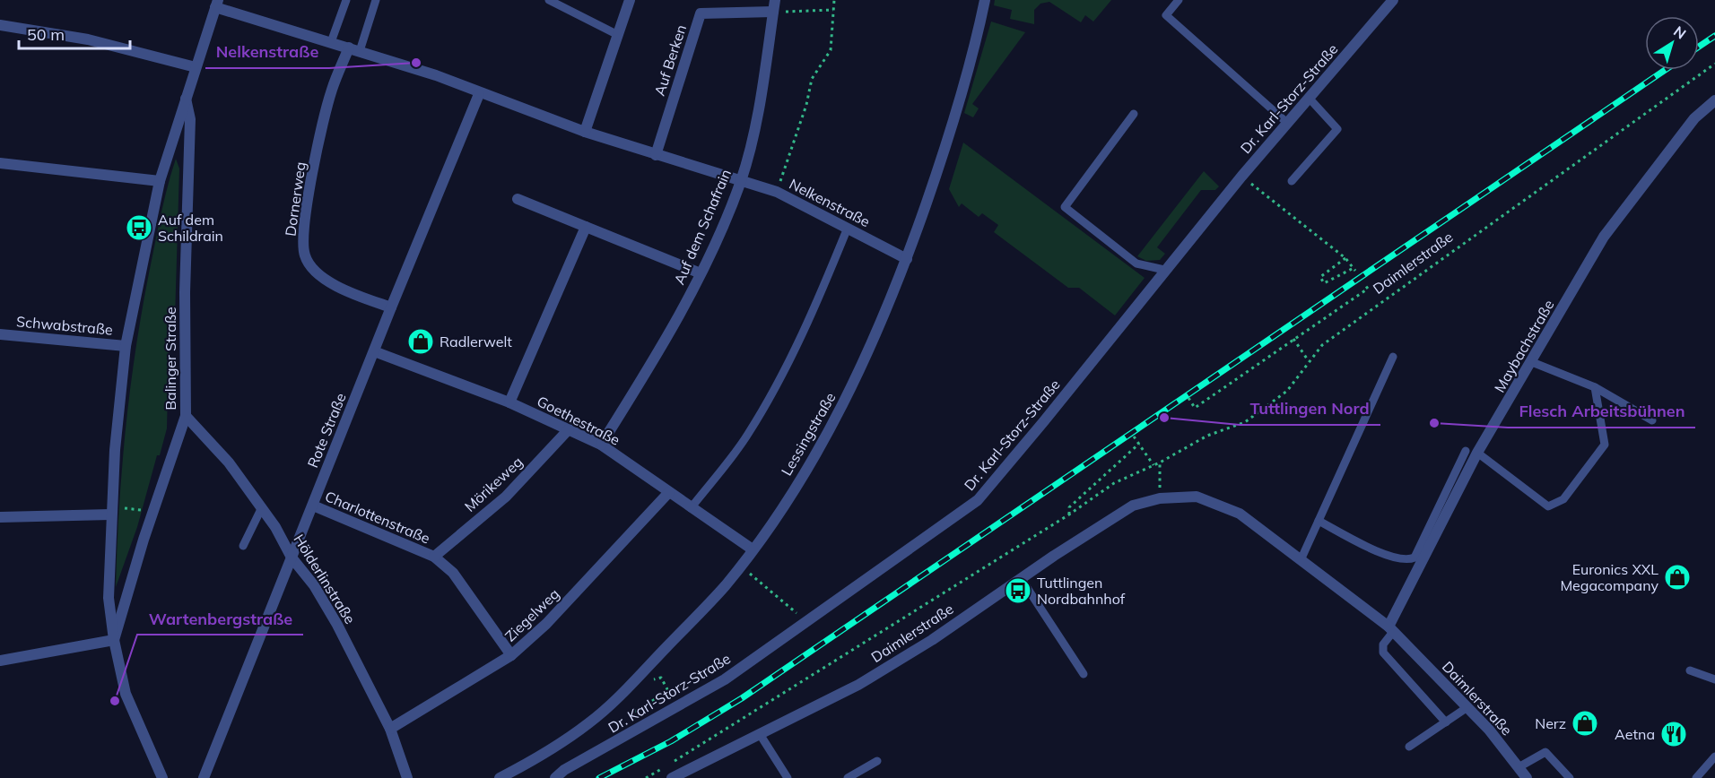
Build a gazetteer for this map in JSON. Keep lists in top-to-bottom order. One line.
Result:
{"streets":{"street":["Auf Berken","Dr. Karl-Storz-Straße","Dornerweg","Nelkenstraße","Auf dem Schafrain","Daimlerstraße","Schwabstraße","Maybachstraße","Balinger Straße","Goethestraße","Rote Straße","Lessingstraße","Mörikeweg","Charlottenstraße","Hölderlinstraße","Ziegelweg"]},"crossings":[["Auf Berken","Nelkenstraße"],["Auf Berken","Auf dem Schafrain"],["Dornerweg","Nelkenstraße"],["Dornerweg","Rote Straße"],["Nelkenstraße","Auf dem Schafrain"],["Nelkenstraße","Balinger Straße"],["Nelkenstraße","Rote Straße"],["Nelkenstraße","Lessingstraße"],["Auf dem Schafrain","Goethestraße"],["Daimlerstraße","Maybachstraße"],["Schwabstraße","Balinger Straße"],["Balinger Straße","Hölderlinstraße"],["Goethestraße","Rote Straße"],["Goethestraße","Lessingstraße"],["Goethestraße","Mörikeweg"],["Goethestraße","Ziegelweg"],["Rote Straße","Charlottenstraße"],["Rote Straße","Hölderlinstraße"],["Mörikeweg","Charlottenstraße"],["Charlottenstraße","Ziegelweg"],["Hölderlinstraße","Ziegelweg"]],"places":{"other":["Nelkenstraße","Tuttlingen Nord","Flesch Arbeitsbühnen","Wartenbergstraße"],"bus stop":["Auf dem Schildrain","Tuttlingen Nordbahnhof"],"shop":["Radlerwelt","Euronics XXL Megacompany","Nerz"],"restaurant":["Aetna"]},"scale_bar":"50 m","north":"top right"}
